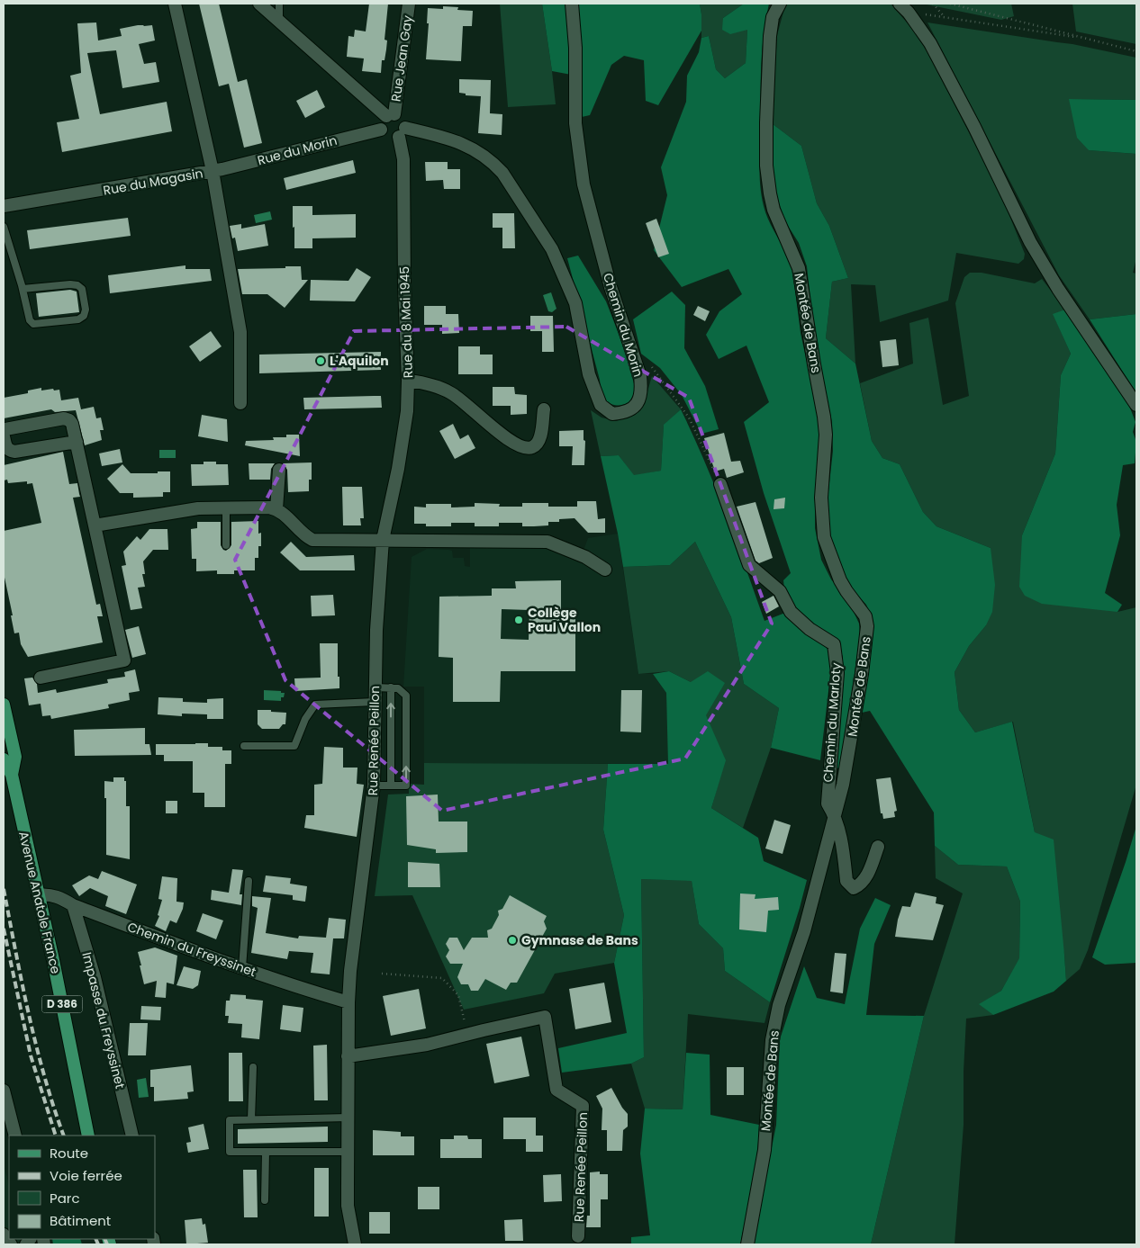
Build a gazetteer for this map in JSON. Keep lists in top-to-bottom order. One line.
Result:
{"streets":{"main road":["Avenue Anatole France","D 386"],"street":["Rue Jean Gay","Rue du Morin","Rue du Magasin","Rue du 8 Mai 1945","Montée de Bans","Chemin du Morin","Chemin du Marloty","Rue Renée Peillon","Chemin du Freyssinet","Impasse du Freyssinet"]},"crossings":[["Rue Jean Gay","Rue du Morin"],["Rue Jean Gay","Rue du 8 Mai 1945"],["Rue Jean Gay","Chemin du Morin"],["Rue du Morin","Rue du Magasin"],["Rue du Morin","Rue du 8 Mai 1945"],["Rue du Morin","Chemin du Morin"],["Rue du 8 Mai 1945","Chemin du Morin"],["Rue du 8 Mai 1945","Rue Renée Peillon"],["Montée de Bans","Chemin du Marloty"],["Rue Renée Peillon","Chemin du Freyssinet"],["Avenue Anatole France","Chemin du Freyssinet"],["Chemin du Freyssinet","Impasse du Freyssinet"]],"places":["L'Aquilon","Collège Paul Vallon","Gymnase de Bans"],"legend":["Route","Voie ferrée","Parc","Bâtiment"]}
